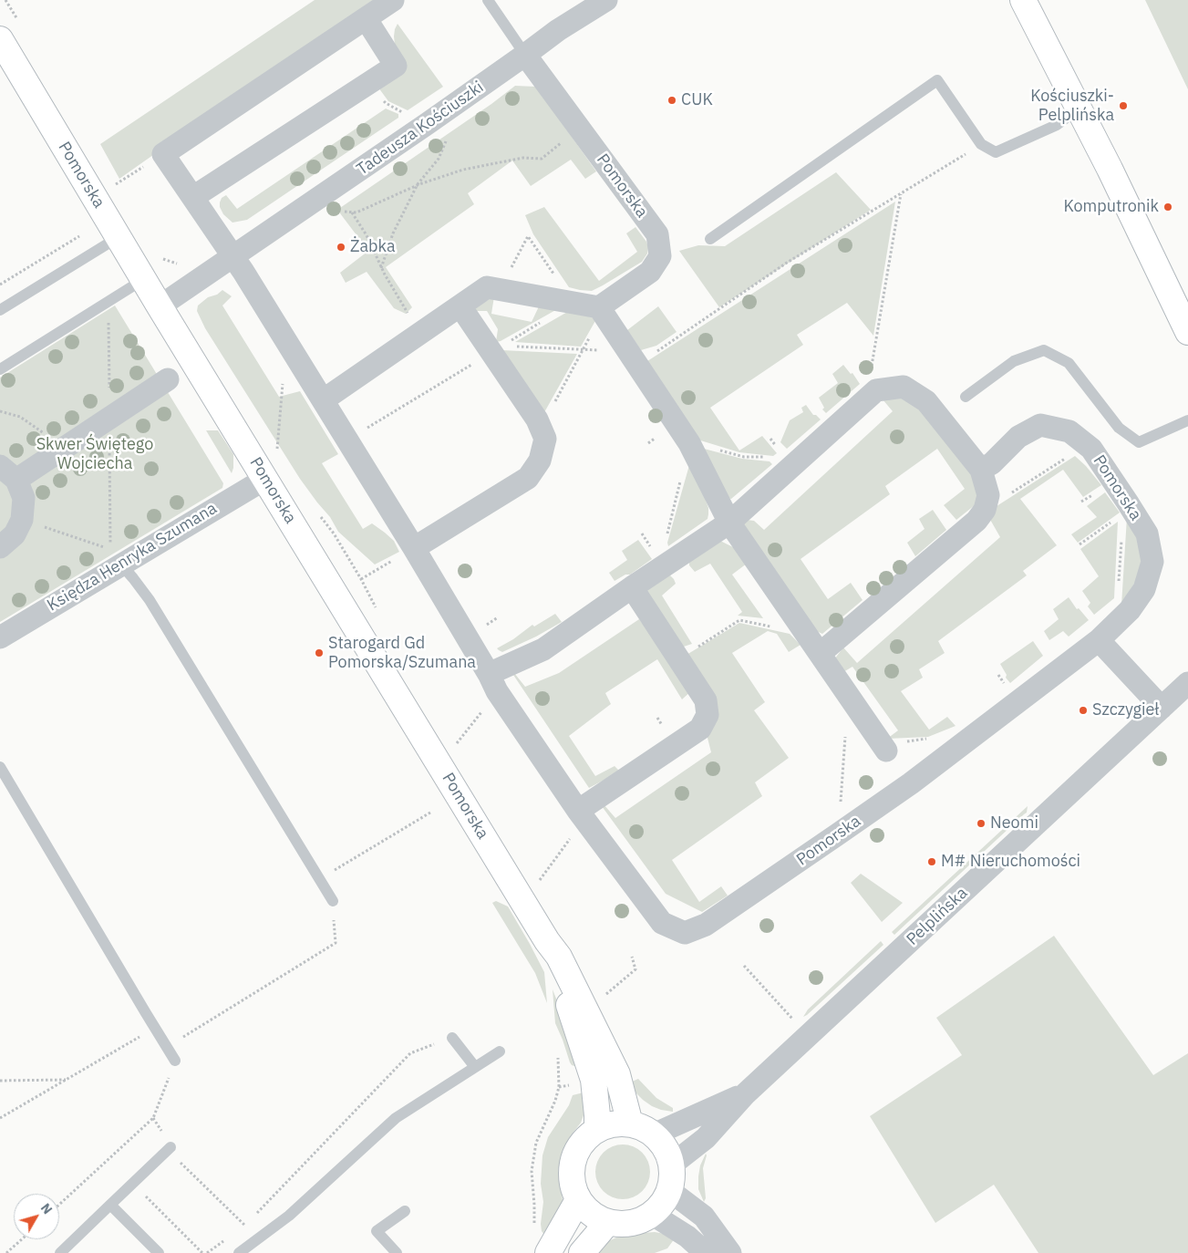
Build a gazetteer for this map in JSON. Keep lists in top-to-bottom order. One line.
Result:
{"streets":{"street":["Tadeusza Kościuszki","Pomorska","Księdza Henryka Szumana","Pelplińska"]},"crossings":[["Tadeusza Kościuszki","Pomorska"],["Pomorska","Księdza Henryka Szumana"],["Pomorska","Pelplińska"]],"parks":["Skwer Świętego Wojciecha"],"places":["CUK","Kościuszki- Pelplińska","Komputronik","Żabka","Starogard Gd Pomorska/Szumana","Szczygieł","Neomi","M# Nieruchomości"],"north":"top right"}
